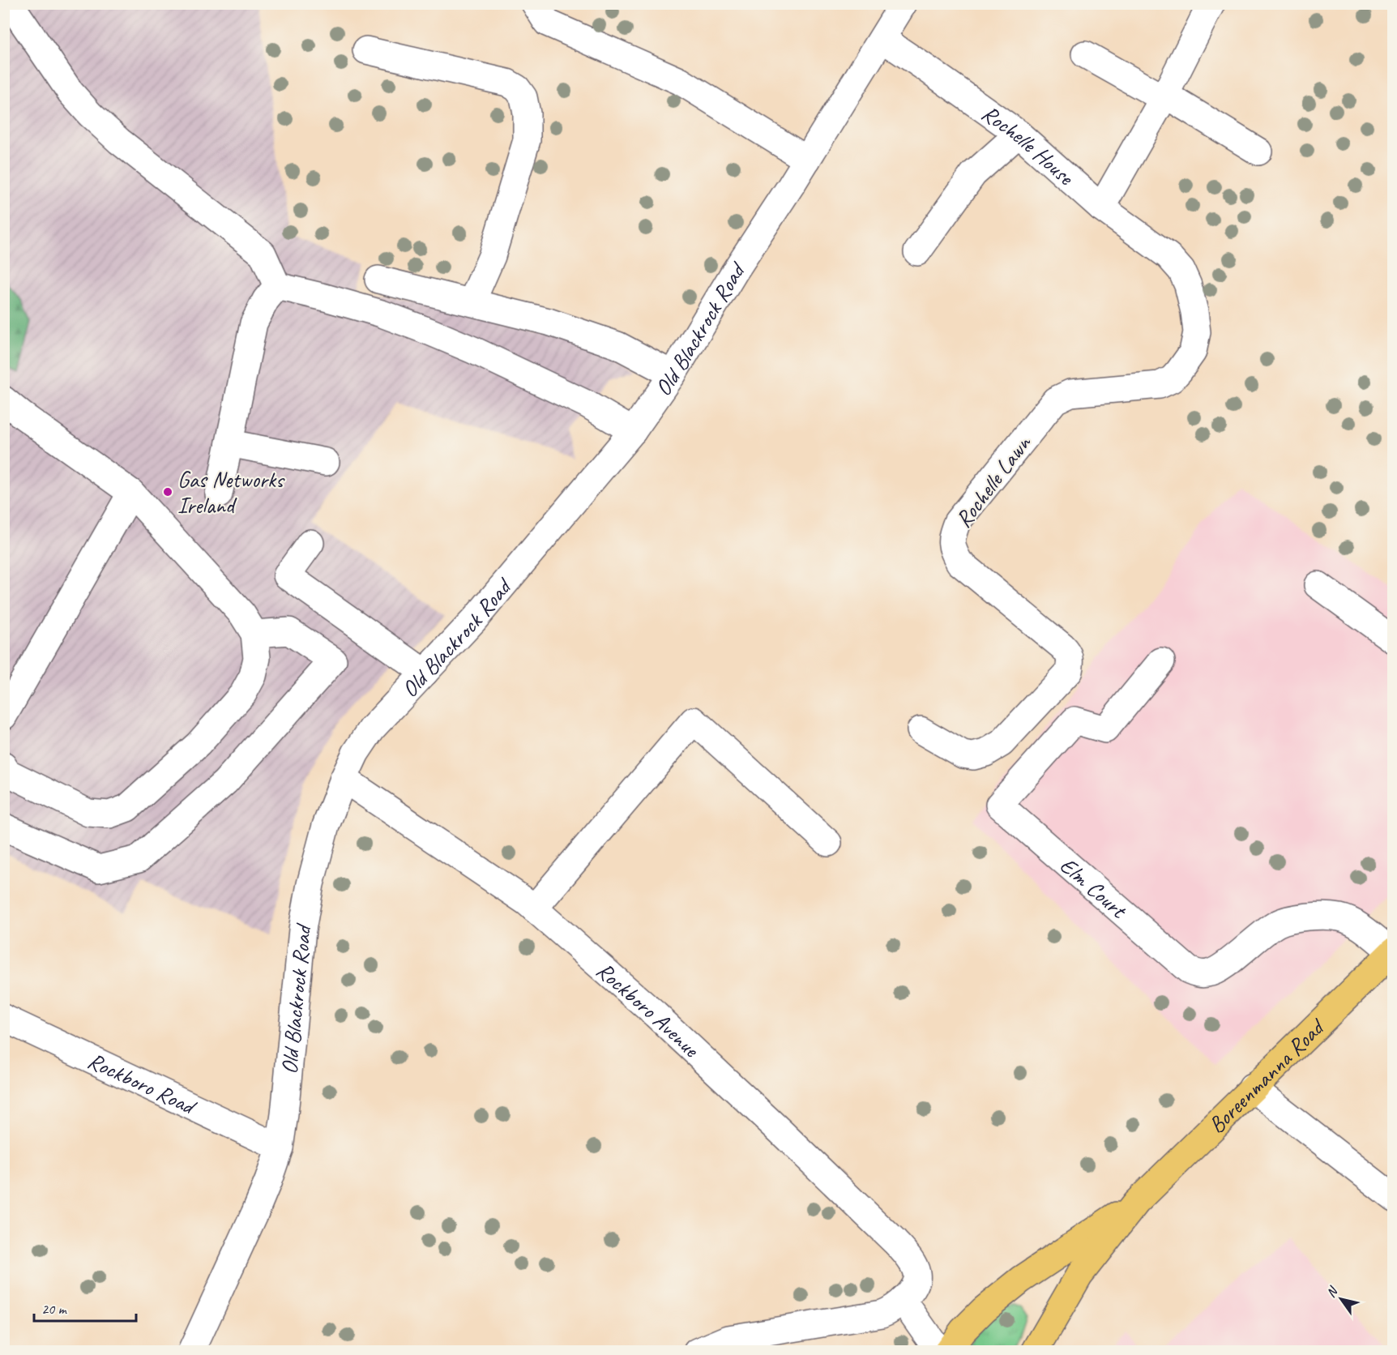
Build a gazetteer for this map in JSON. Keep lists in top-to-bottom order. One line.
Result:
{"streets":{"main road":["Boreenmanna Road"],"street":["Rochelle House","Old Blackrock Road","Rochelle Lawn","Elm Court","Rockboro Avenue","Rockboro Road"]},"crossings":[["Rochelle House","Old Blackrock Road"],["Rochelle House","Rochelle Lawn"],["Old Blackrock Road","Rockboro Avenue"],["Old Blackrock Road","Rockboro Road"],["Elm Court","Boreenmanna Road"]],"places":["Gas Networks Ireland"],"scale_bar":"20 m","north":"top left"}
